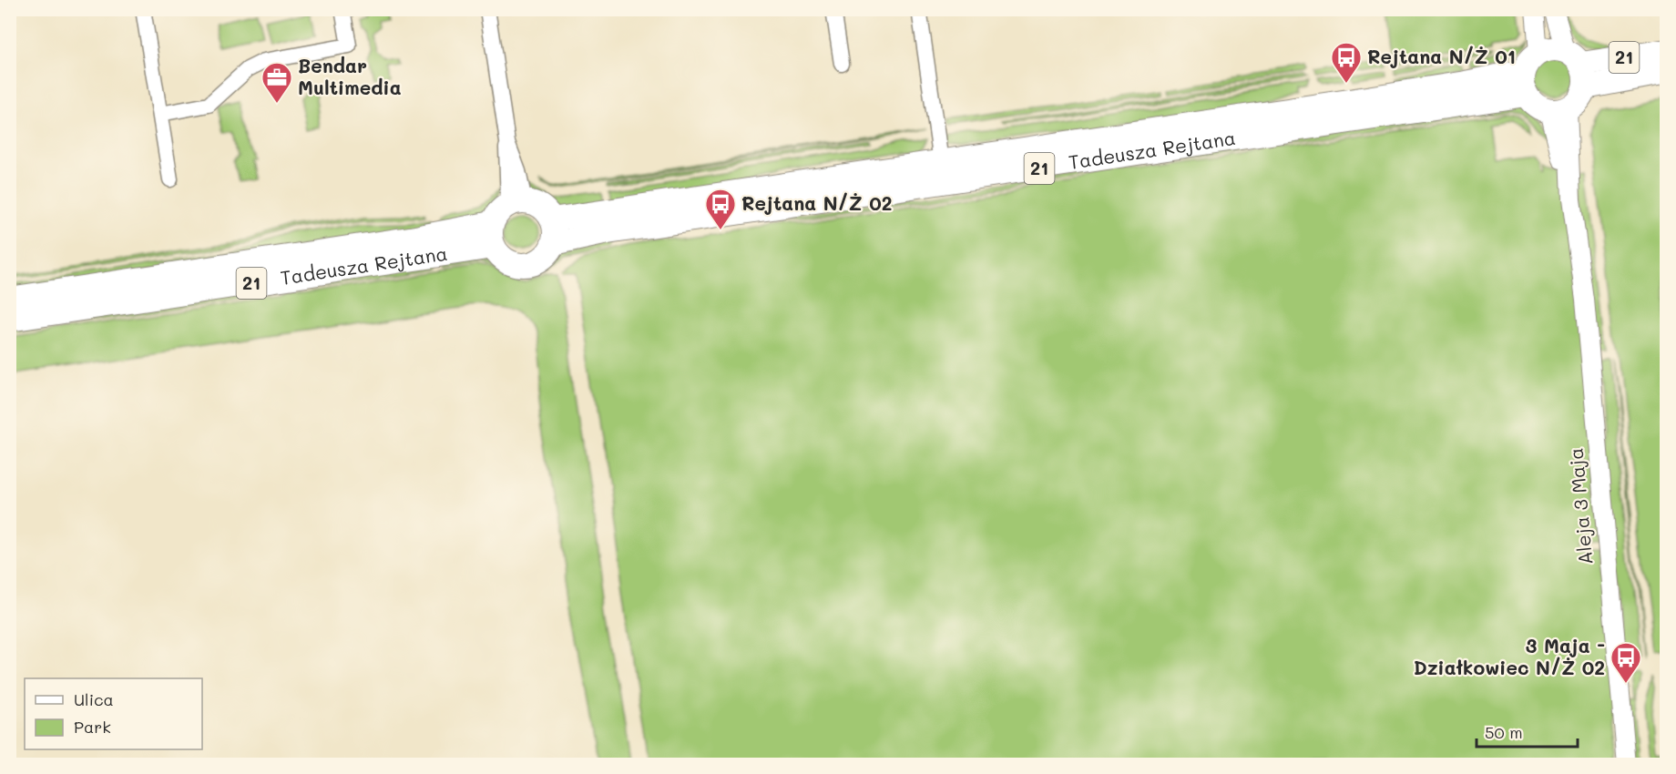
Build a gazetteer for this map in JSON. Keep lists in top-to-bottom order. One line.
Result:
{"streets":{"main road":["21","Tadeusza Rejtana"],"street":["Aleja 3 Maja"]},"crossings":[["21","Tadeusza Rejtana"],["21","Aleja 3 Maja"],["Tadeusza Rejtana","Aleja 3 Maja"]],"places":{"bus stop":["Rejtana N/Ż 01","Rejtana N/Ż 02","3 Maja - Działkowiec N/Ż 02"],"office":["Bendar Multimedia"]},"legend":["Ulica","Park"],"scale_bar":"50 m"}
